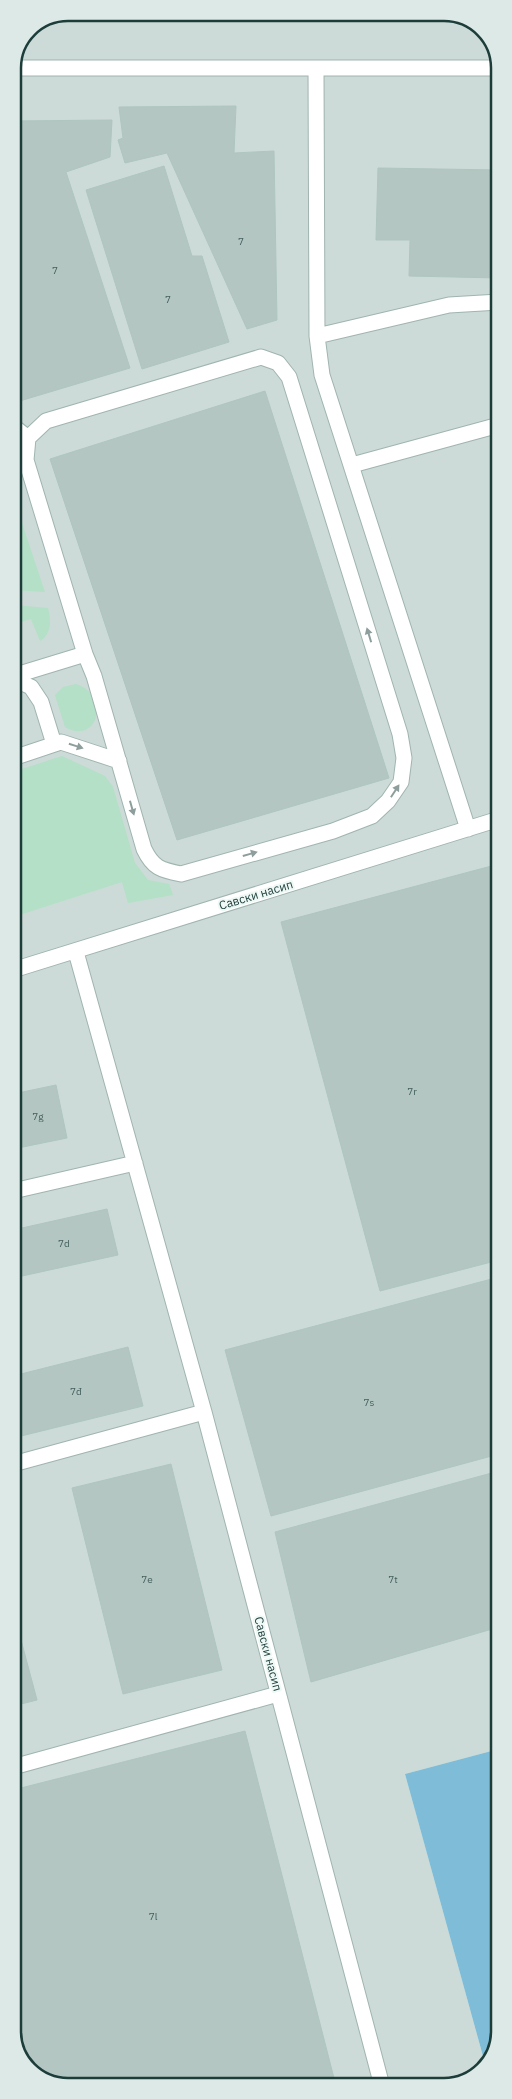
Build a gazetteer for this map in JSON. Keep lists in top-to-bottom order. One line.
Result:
{"streets":{"lane":["Савски насип"]},"house_numbers":["7","7","7","7r","7g","7d","7đ","7s","7e","7t","7l"]}
